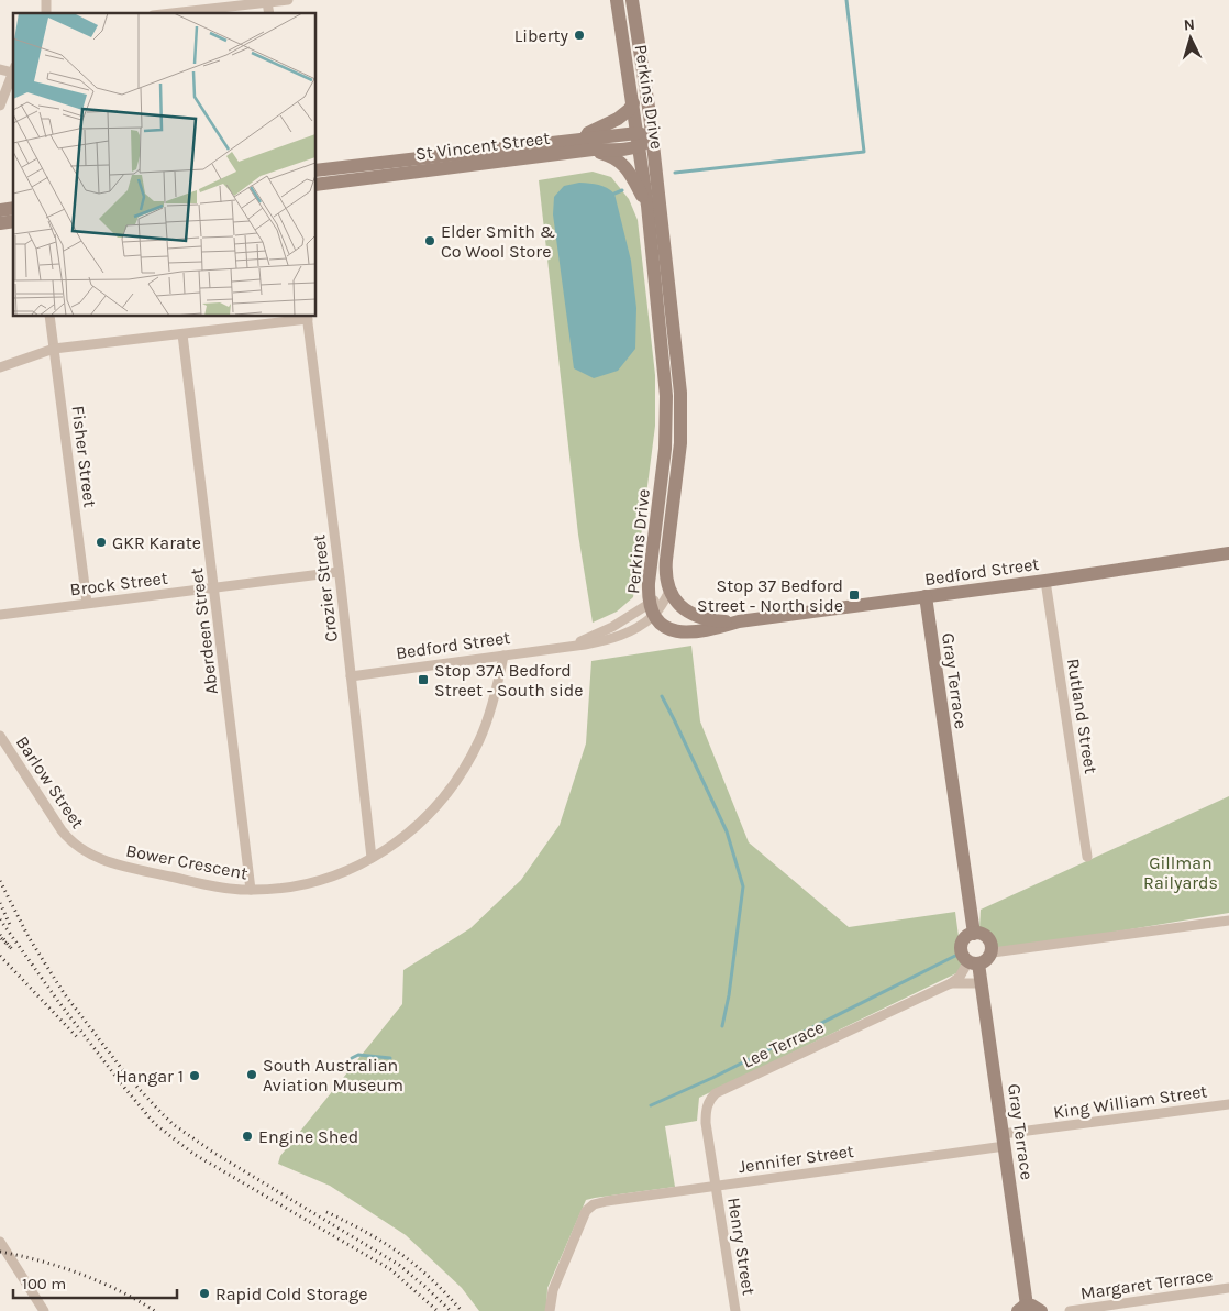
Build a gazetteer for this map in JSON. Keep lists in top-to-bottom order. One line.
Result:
{"streets":{"street":["Perkins Drive","St Vincent Street","Fisher Street","Bedford Street","Brock Street","Crozier Street","Aberdeen Street","Gray Terrace","Rutland Street","Barlow Street","Bower Crescent","Lee Terrace","King William Street","Jennifer Street","Henry Street","Margaret Terrace"]},"crossings":[["Perkins Drive","St Vincent Street"],["Perkins Drive","Bedford Street"],["Fisher Street","Brock Street"],["Bedford Street","Crozier Street"],["Bedford Street","Gray Terrace"],["Bedford Street","Rutland Street"],["Bedford Street","Bower Crescent"],["Brock Street","Crozier Street"],["Brock Street","Aberdeen Street"],["Crozier Street","Bower Crescent"],["Aberdeen Street","Bower Crescent"],["Gray Terrace","Lee Terrace"],["Gray Terrace","King William Street"],["Gray Terrace","Jennifer Street"],["Barlow Street","Bower Crescent"],["Lee Terrace","Jennifer Street"],["Lee Terrace","Henry Street"],["King William Street","Jennifer Street"],["Jennifer Street","Henry Street"]],"parks":["Gillman Railyards"],"places":{"other":["Liberty","Elder Smith & Co Wool Store","GKR Karate","South Australian Aviation Museum","Hangar 1","Engine Shed","Rapid Cold Storage"],"transit":["Stop 37 Bedford Street - North side","Stop 37A Bedford Street - South side"]},"scale_bar":"100 m","north":"top"}
